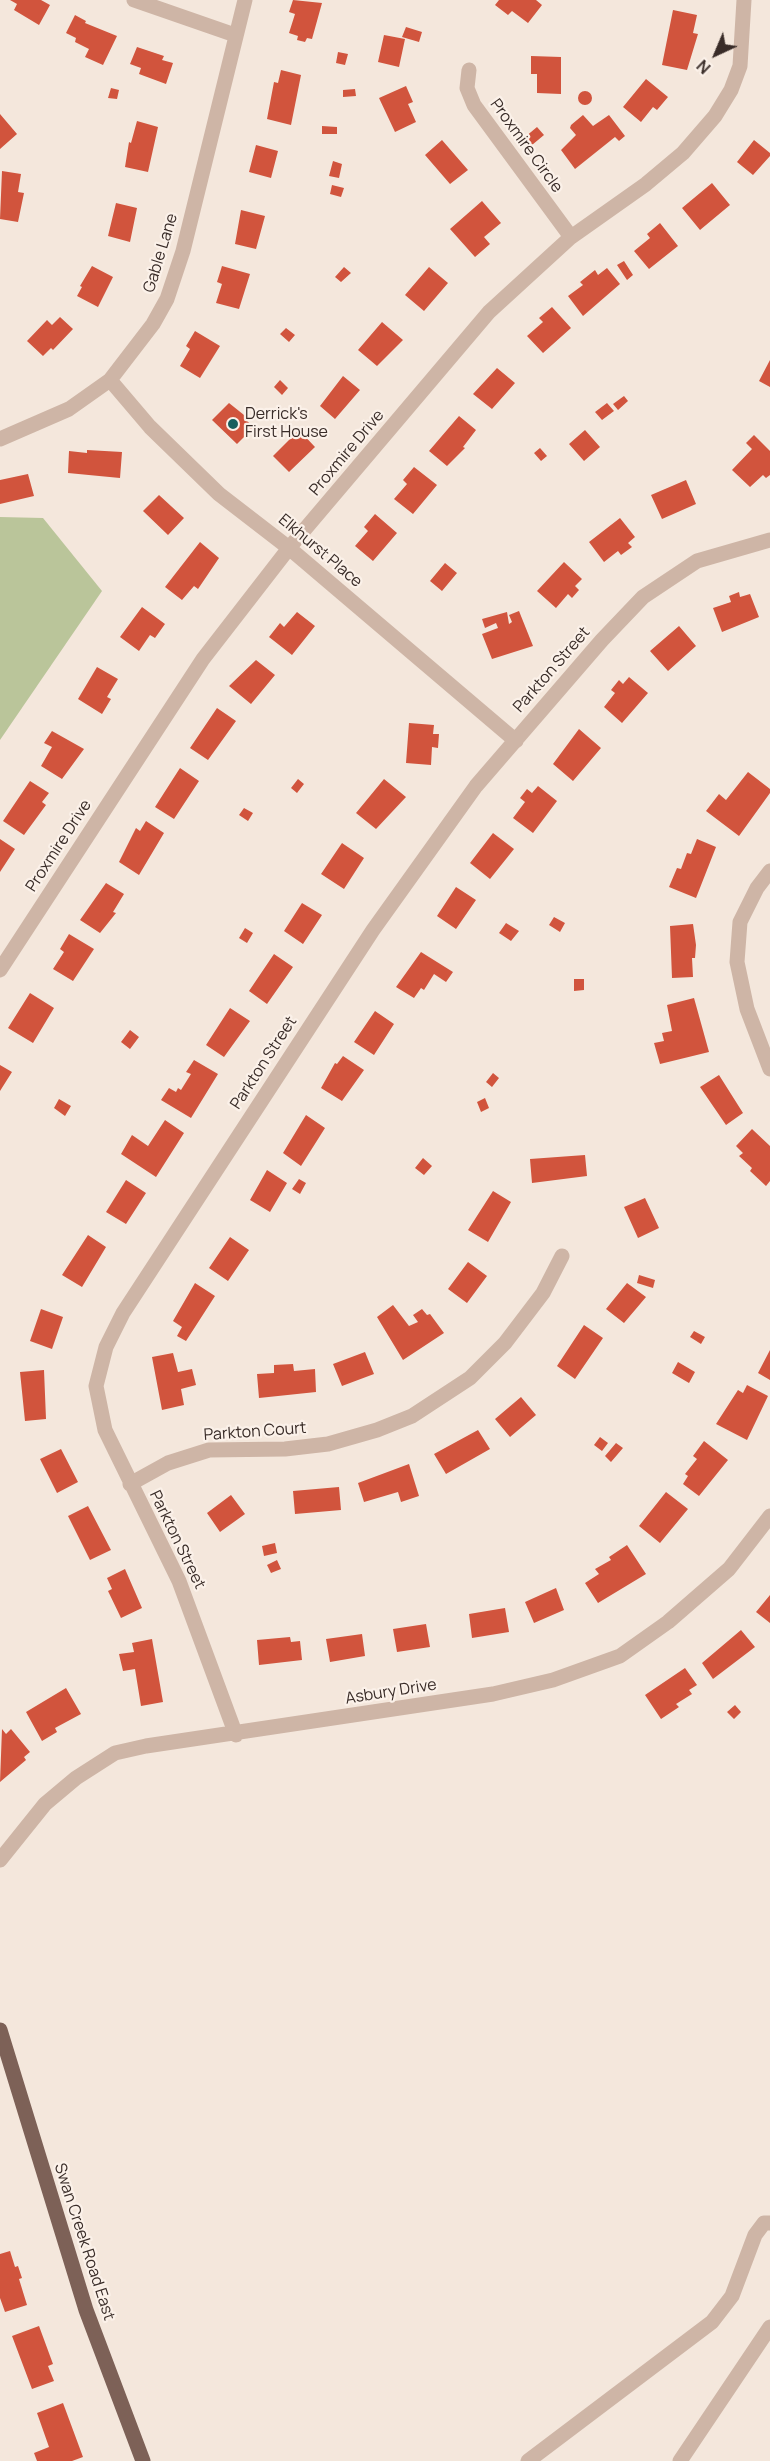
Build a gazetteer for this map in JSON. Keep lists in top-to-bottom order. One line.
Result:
{"streets":{"main road":["Swan Creek Road East"],"street":["Proxmire Circle","Gable Lane","Proxmire Drive","Elkhurst Place","Parkton Street","Parkton Court","Asbury Drive"]},"crossings":[["Proxmire Circle","Proxmire Drive"],["Gable Lane","Elkhurst Place"],["Proxmire Drive","Elkhurst Place"],["Elkhurst Place","Parkton Street"],["Parkton Street","Parkton Court"],["Parkton Street","Asbury Drive"]],"places":["Derrick's First House"],"north":"bottom left"}
